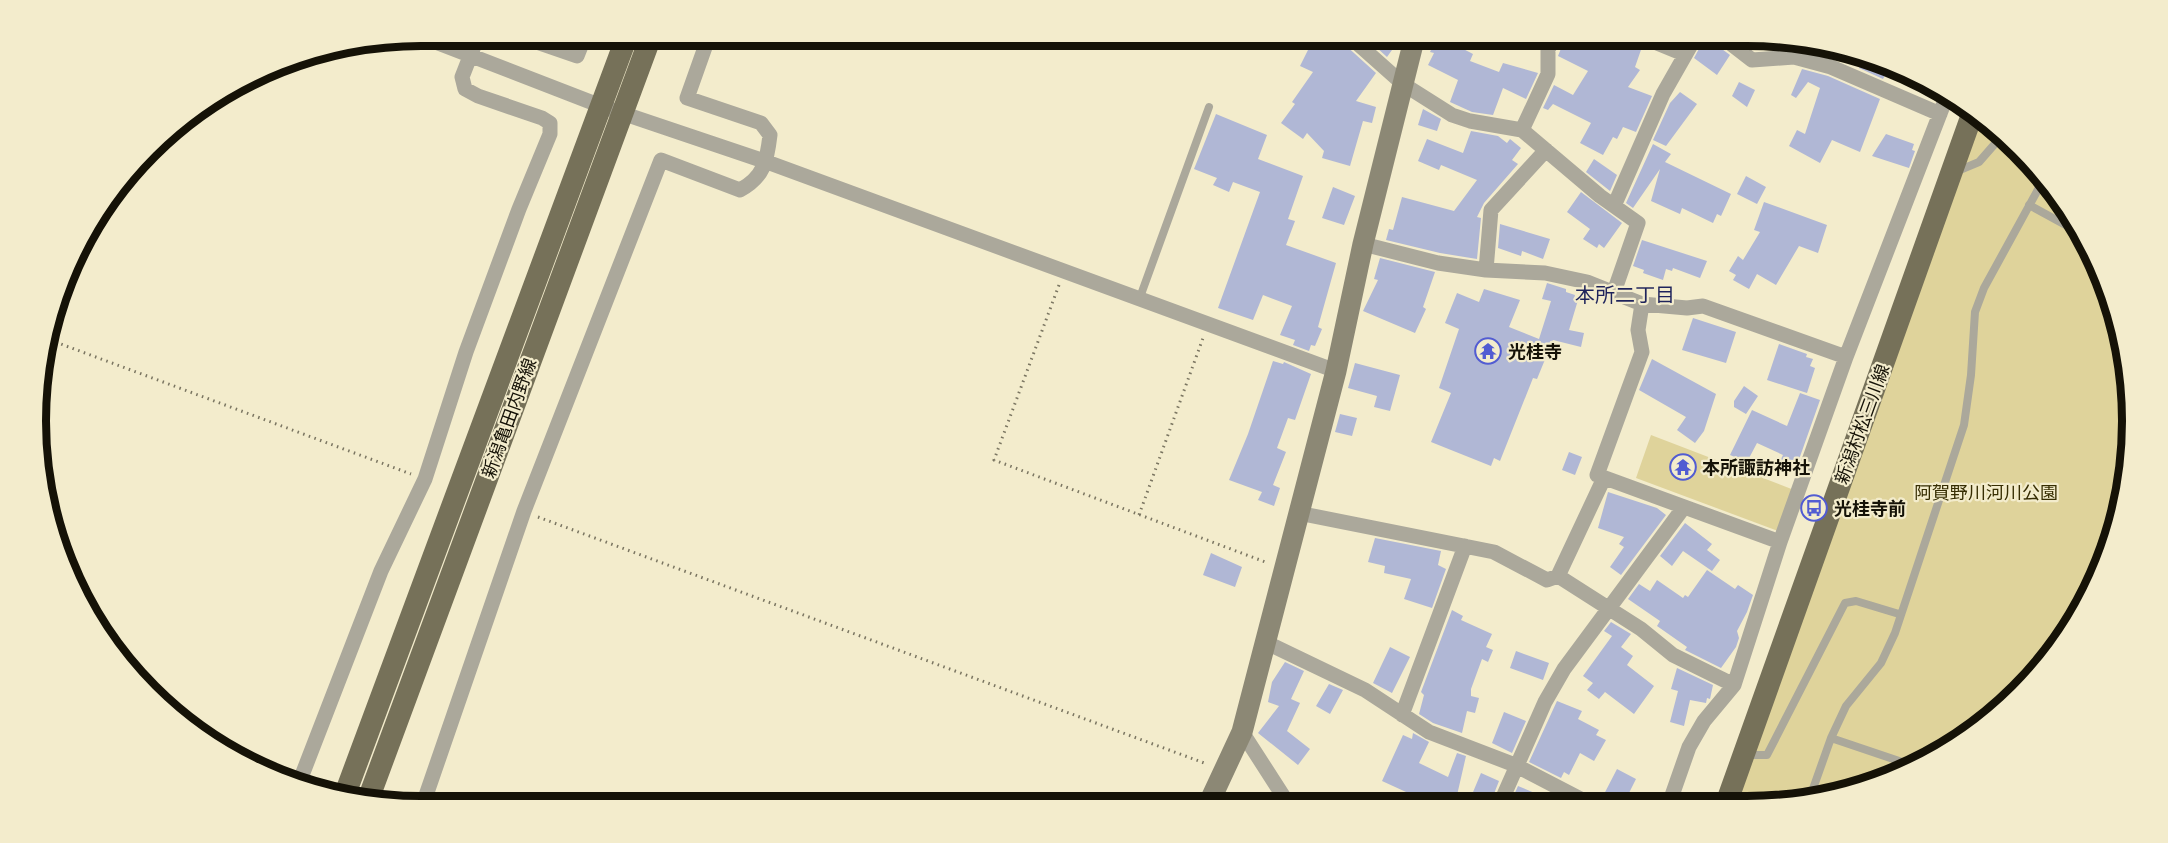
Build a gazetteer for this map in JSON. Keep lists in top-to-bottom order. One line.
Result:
{"streets":{"main road":["新潟亀田内野線","新潟村松三川線"]},"districts":["本所二丁目"],"parks":["阿賀野川河川公園"],"places":{"temple":["光桂寺","本所諏訪神社"],"bus stop":["光桂寺前"]}}
